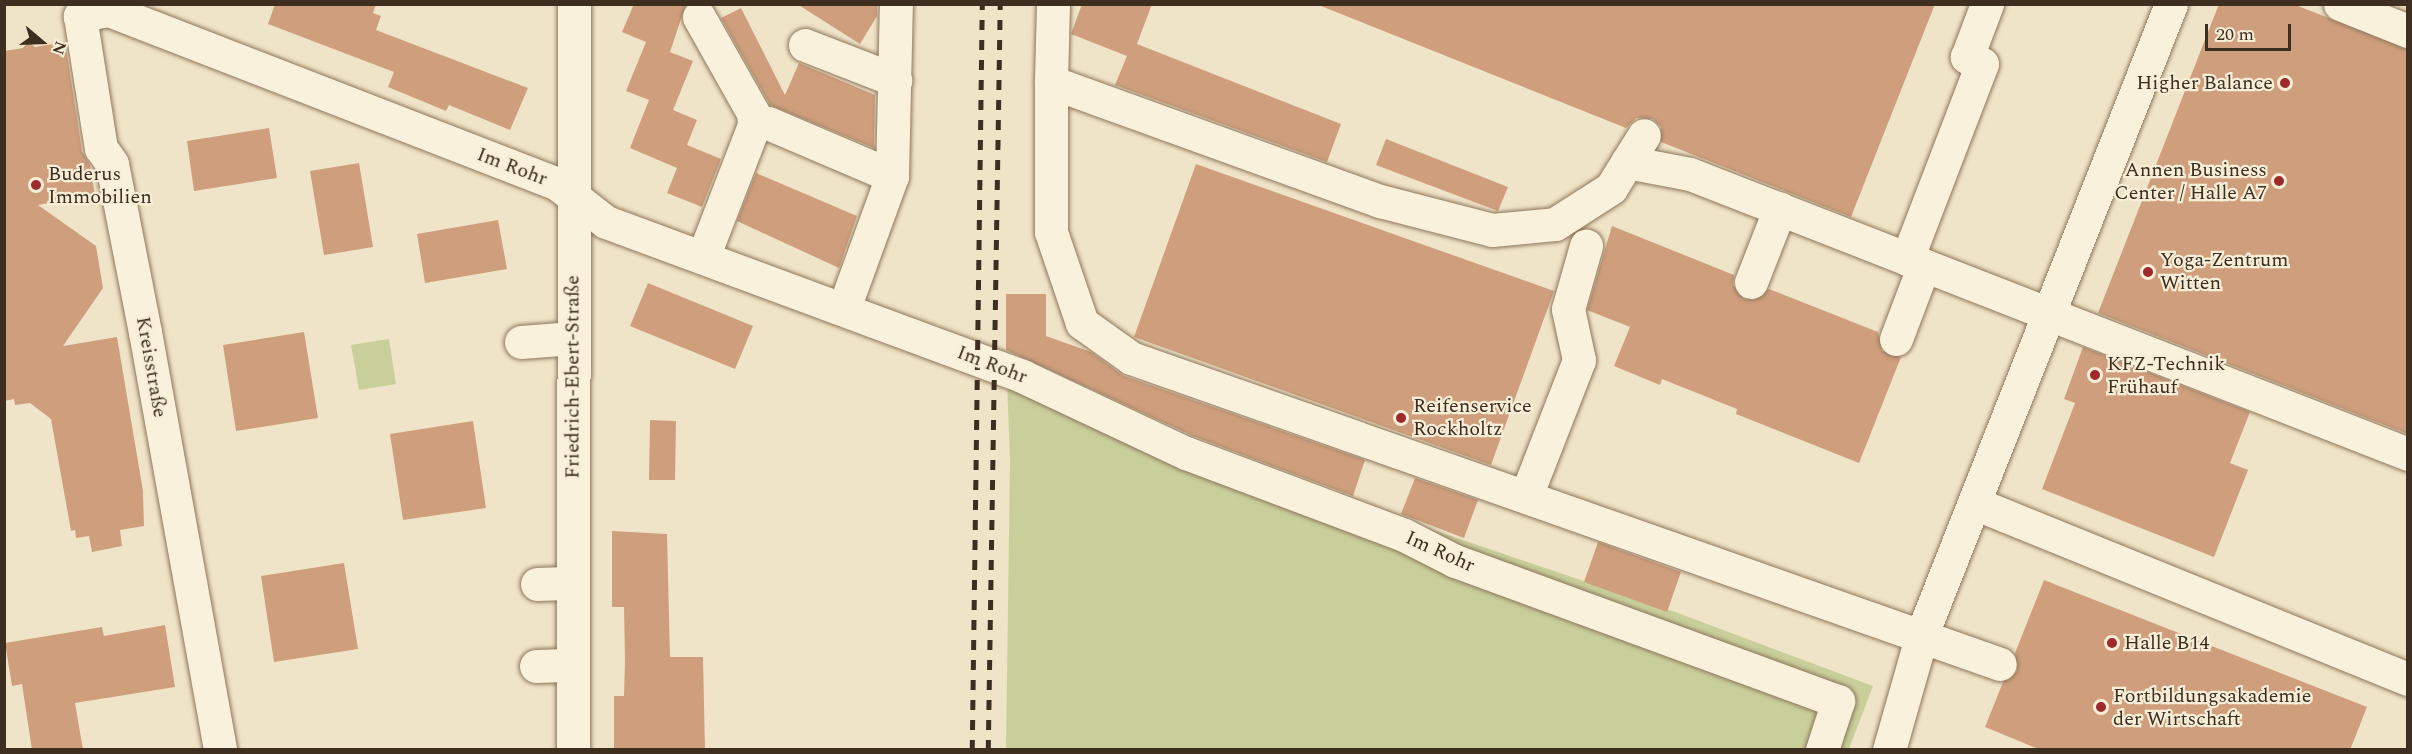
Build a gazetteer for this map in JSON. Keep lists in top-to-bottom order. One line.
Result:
{"streets":{"street":["Im Rohr","Kreisstraße","Friedrich-Ebert-Straße"]},"crossings":[["Im Rohr","Kreisstraße"],["Im Rohr","Friedrich-Ebert-Straße"]],"places":["Higher Balance","Annen Business Center / Halle A7","Buderus Immobilien","Yoga-Zentrum Witten","KFZ-Technik Frühauf","Reifenservice Rockholtz","Halle B14","Fortbildungsakademie der Wirtschaft"],"scale_bar":"20 m","north":"right"}
